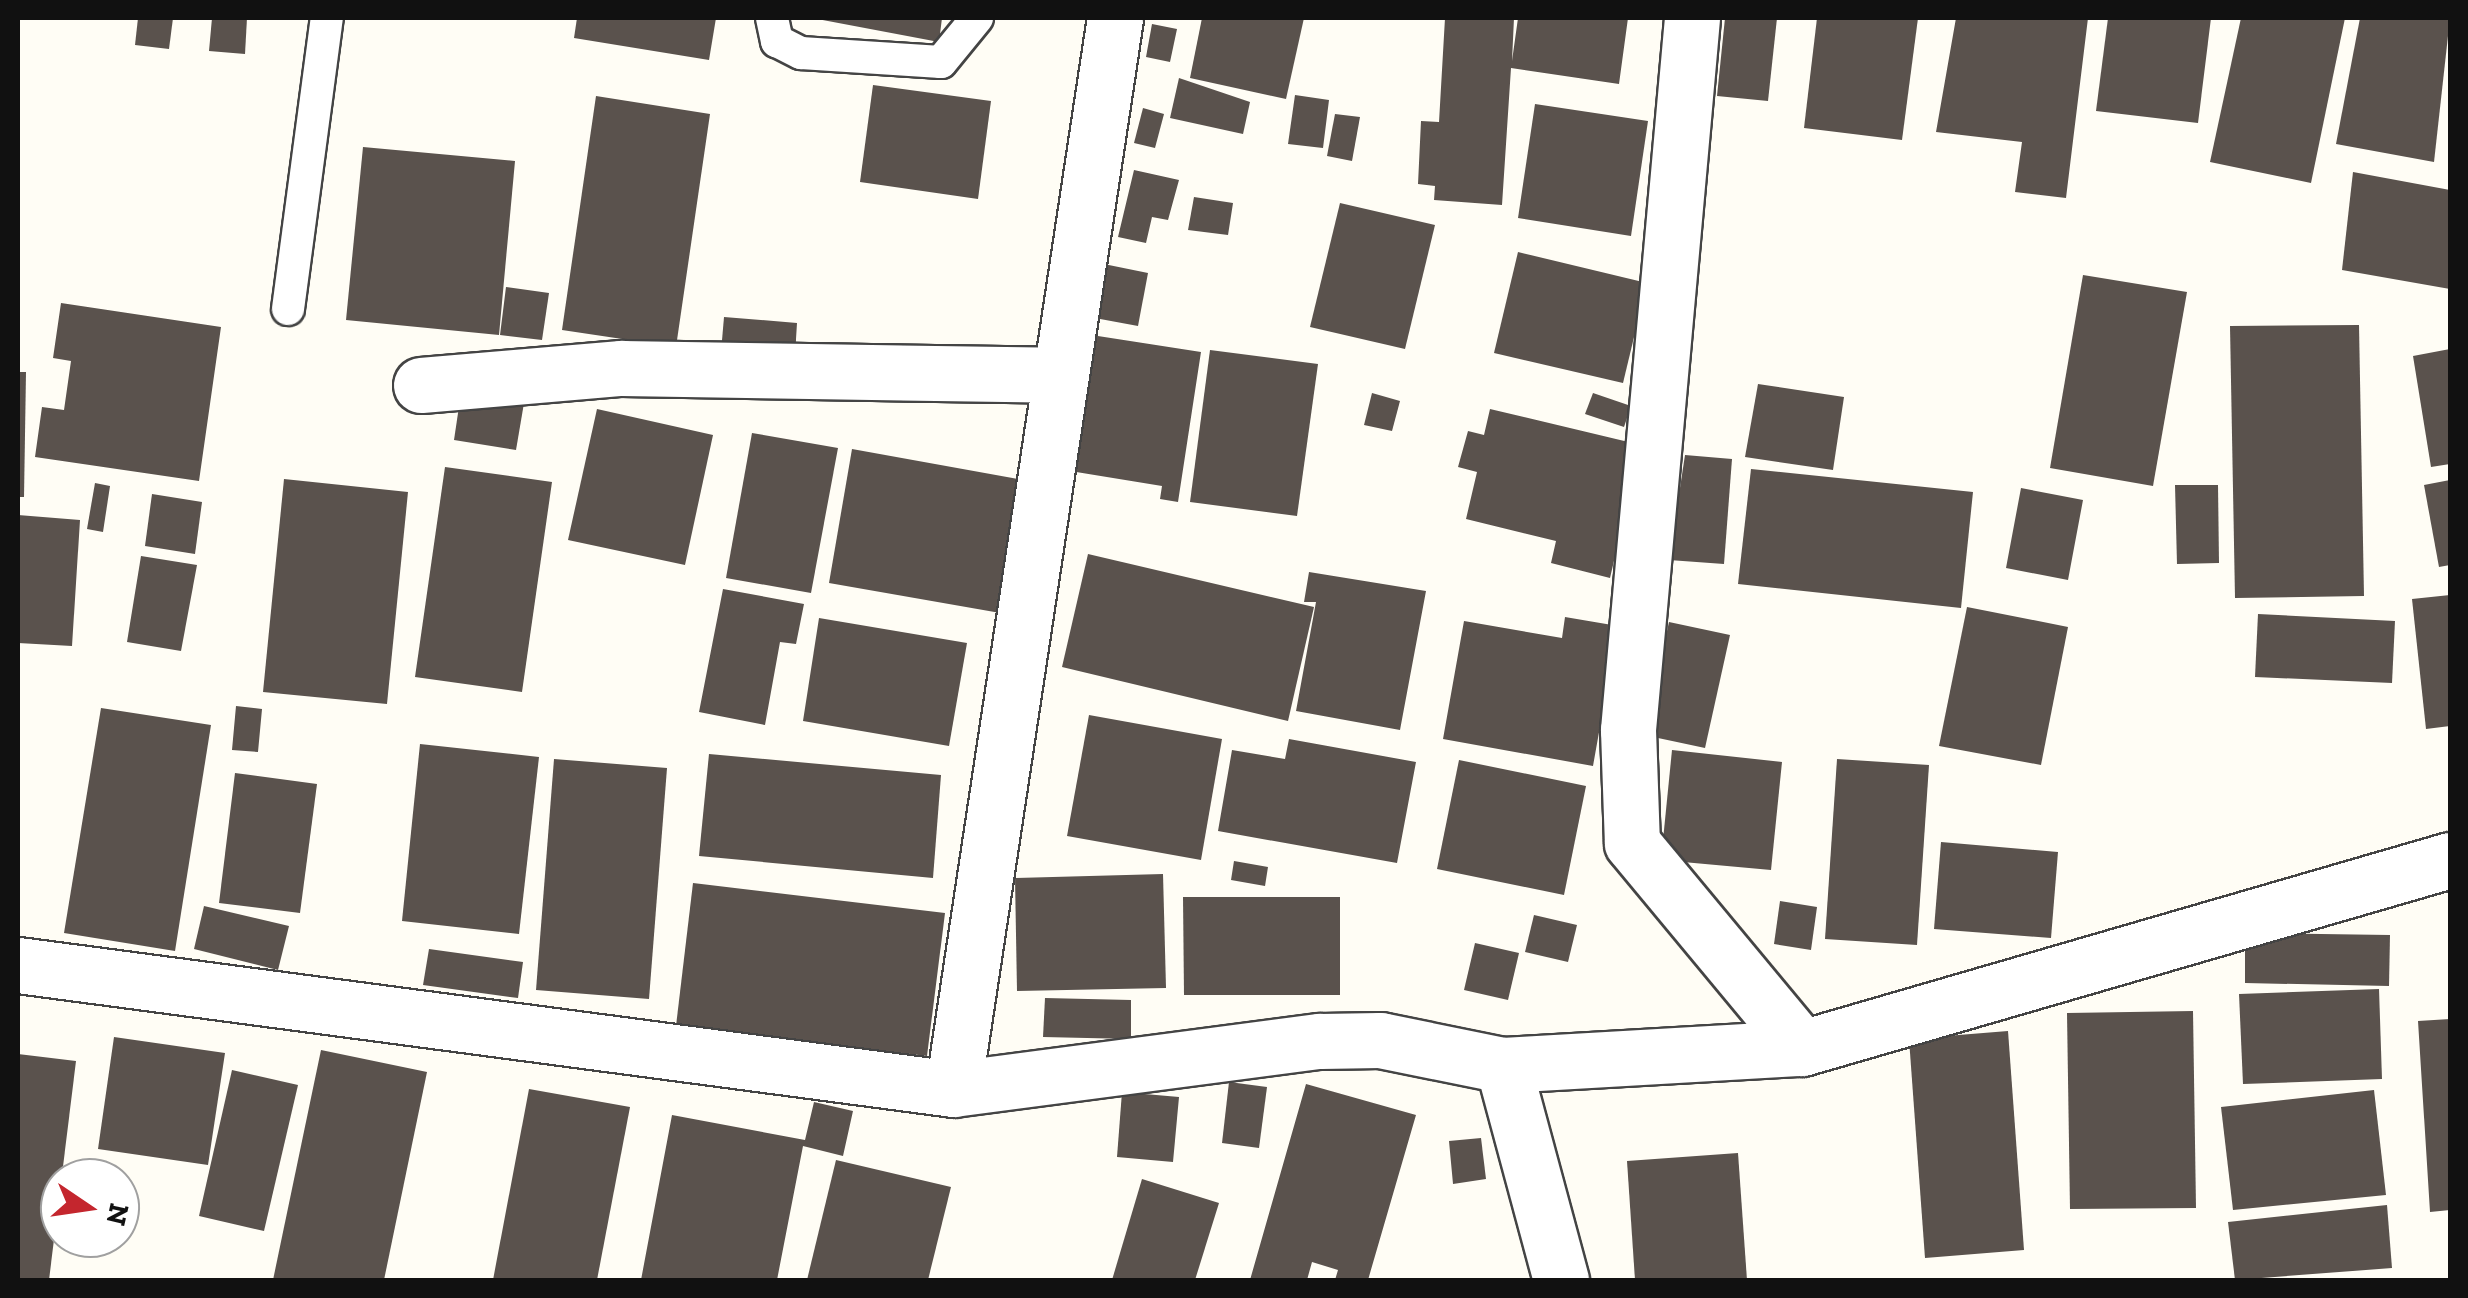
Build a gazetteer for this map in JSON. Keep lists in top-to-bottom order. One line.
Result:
{"north":"right"}
